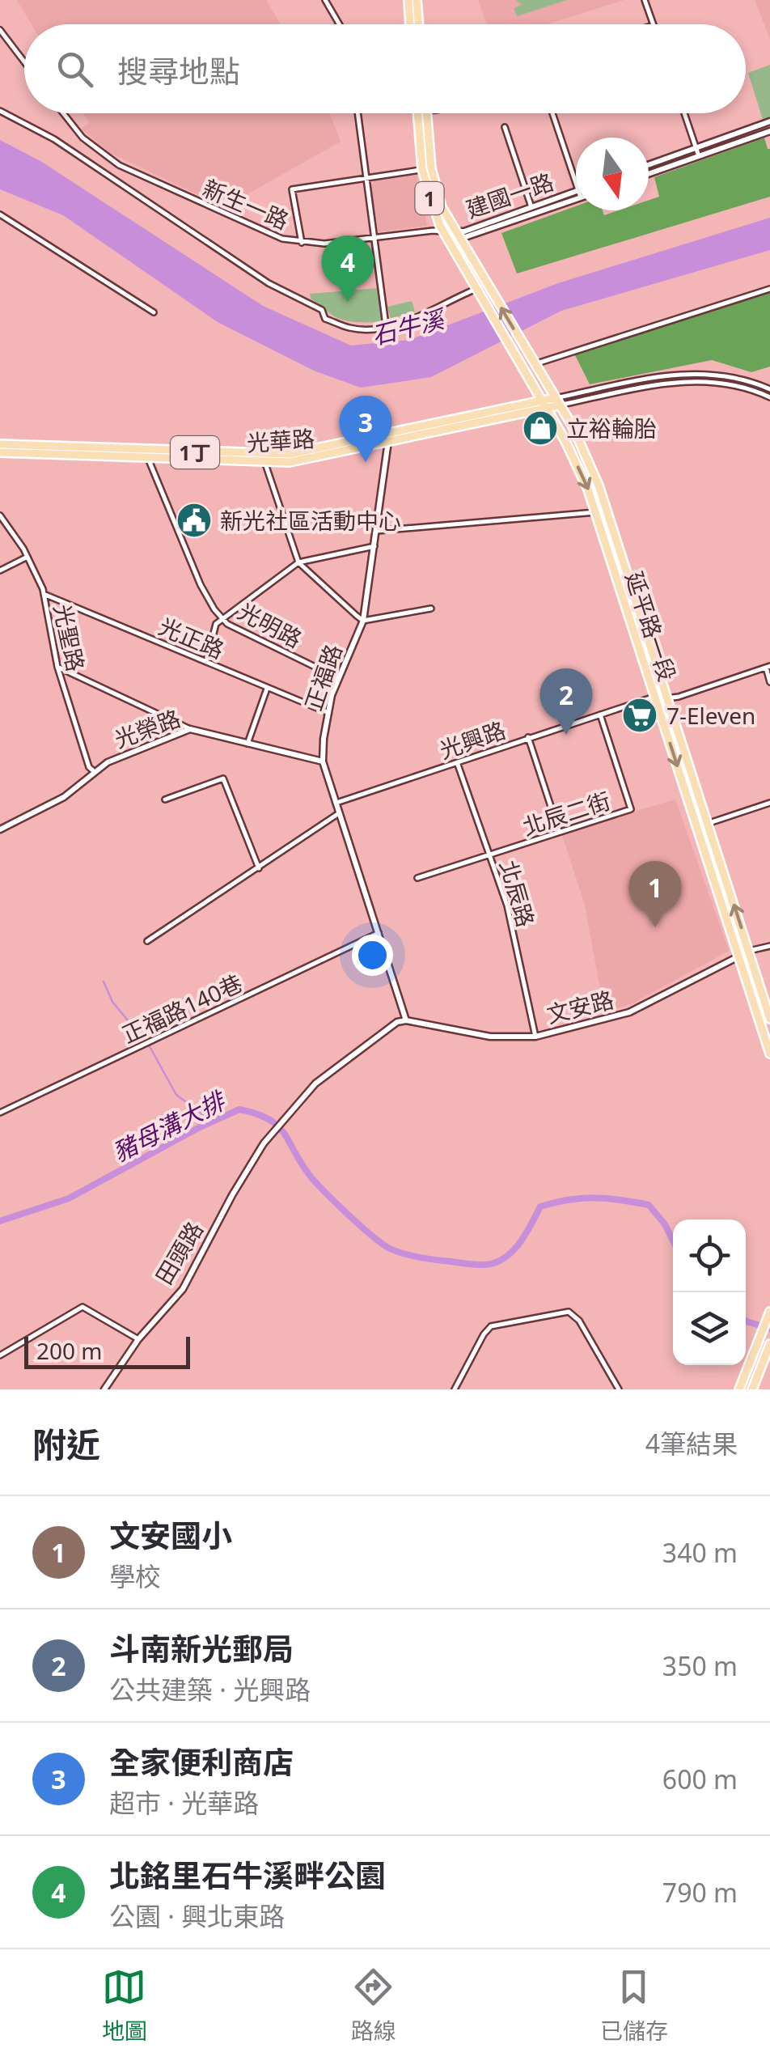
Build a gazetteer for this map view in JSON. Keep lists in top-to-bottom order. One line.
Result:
{"streets":{"main road":["1","光華路","1丁","延平路一段"],"street":["建國一路","新生一路","光明路","光聖路","光正路","正福路","光榮路","光興路","北辰二街","北辰路","文安路","正福路140巷","田頭路"]},"crossings":[["建國一路","1"],["建國一路","新生一路"],["建國一路","延平路一段"],["1","新生一路"],["1","延平路一段"],["光華路","光明路"],["光華路","延平路一段"],["光華路","正福路"],["光明路","正福路"],["延平路一段","光興路"],["延平路一段","文安路"],["光聖路","光正路"],["光聖路","光榮路"],["光正路","正福路"],["正福路","光榮路"],["正福路","光興路"],["正福路","文安路"],["正福路","正福路140巷"],["正福路","田頭路"],["光興路","北辰二街"],["光興路","北辰路"],["北辰二街","北辰路"],["北辰路","文安路"],["文安路","田頭路"]],"water":["石牛溪","豬母溝大排"],"places":{"shop":["立裕輪胎"],"public building":["新光社區活動中心"],"supermarket":["7-Eleven"]},"scale_bar":"200 m","north":"bottom","page":{"search":"搜尋地點","pins":["4","3","2","1"],"scale":"200 m","heading":["附近","4筆結果"],"list":[{"mark":"1","name":"文安國小","note":"學校","value":"340 m"},{"mark":"2","name":"斗南新光郵局","note":"公共建築 · 光興路","value":"350 m"},{"mark":"3","name":"全家便利商店","note":"超市 · 光華路","value":"600 m"},{"mark":"4","name":"北銘里石牛溪畔公園","note":"公園 · 興北東路","value":"790 m"}],"nav":["地圖","路線","已儲存"]}}
